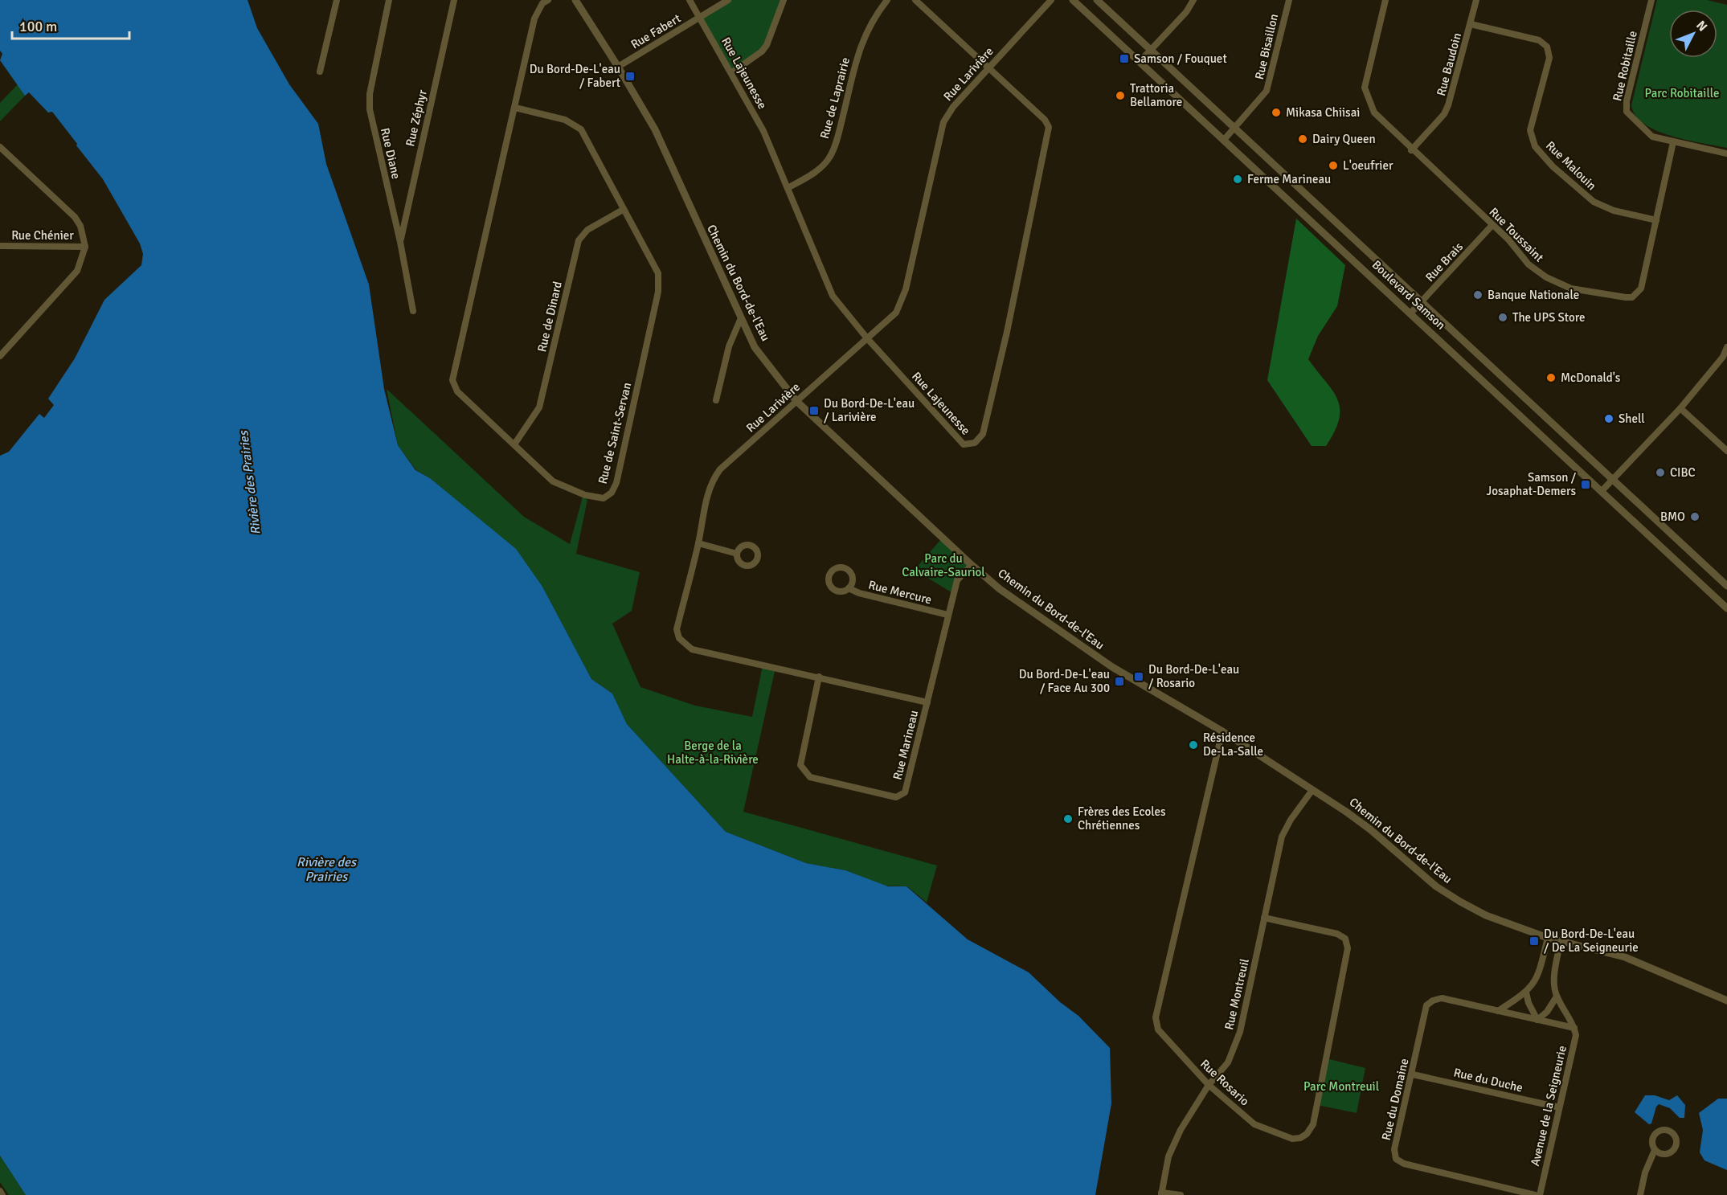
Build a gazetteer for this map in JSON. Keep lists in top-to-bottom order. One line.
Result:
{"streets":{"street":["Rue Fabert","Rue Bisaillon","Rue Baudoin","Rue Robitaille","Rue Lajeunesse","Rue Larivière","Rue de Laprairie","Rue Zéphyr","Rue Diane","Rue Malouin","Rue Toussaint","Rue Chénier","Rue Brais","Chemin du Bord-de-l'Eau","Boulevard Samson","Rue de Dinard","Rue de Saint-Servan","Rue Mercure","Rue Marineau","Rue Montreuil","Rue du Duche","Rue Rosario","Rue du Domaine","Avenue de la Seigneurie"]},"crossings":[["Rue Fabert","Rue Lajeunesse"],["Rue Fabert","Chemin du Bord-de-l'Eau"],["Rue Bisaillon","Boulevard Samson"],["Rue Baudoin","Rue Malouin"],["Rue Baudoin","Rue Toussaint"],["Rue Robitaille","Rue Toussaint"],["Rue Lajeunesse","Rue Larivière"],["Rue Lajeunesse","Rue de Laprairie"],["Rue Larivière","Chemin du Bord-de-l'Eau"],["Rue Larivière","Rue Marineau"],["Rue Zéphyr","Rue Diane"],["Rue Malouin","Rue Toussaint"],["Rue Toussaint","Rue Brais"],["Rue Brais","Boulevard Samson"],["Chemin du Bord-de-l'Eau","Rue Marineau"],["Chemin du Bord-de-l'Eau","Rue Montreuil"],["Chemin du Bord-de-l'Eau","Rue Rosario"],["Rue de Dinard","Rue de Saint-Servan"],["Rue Mercure","Rue Marineau"],["Rue Montreuil","Rue Rosario"],["Rue du Duche","Rue du Domaine"],["Rue du Duche","Avenue de la Seigneurie"],["Rue du Domaine","Avenue de la Seigneurie"]],"water":["Rivière des Prairies"],"parks":["Parc Robitaille","Parc du Calvaire-Sauriol","Berge de la Halte-à-la-Rivière","Parc Montreuil"],"places":{"transit":["Samson / Fouquet","Du Bord-De-L'eau / Fabert","Du Bord-De-L'eau / Larivière","Samson / Josaphat-Demers","Du Bord-De-L'eau / Rosario","Du Bord-De-L'eau / Face Au 300","Du Bord-De-L'eau / De La Seigneurie"],"other":["Trattoria Bellamore","Mikasa Chiisai","Dairy Queen","L'oeufrier","Ferme Marineau","Banque Nationale","The UPS Store","McDonald's","Shell","CIBC","BMO","Résidence De-La-Salle","Frères des Ecoles Chrétiennes"]},"scale_bar":"100 m","north":"top right"}
